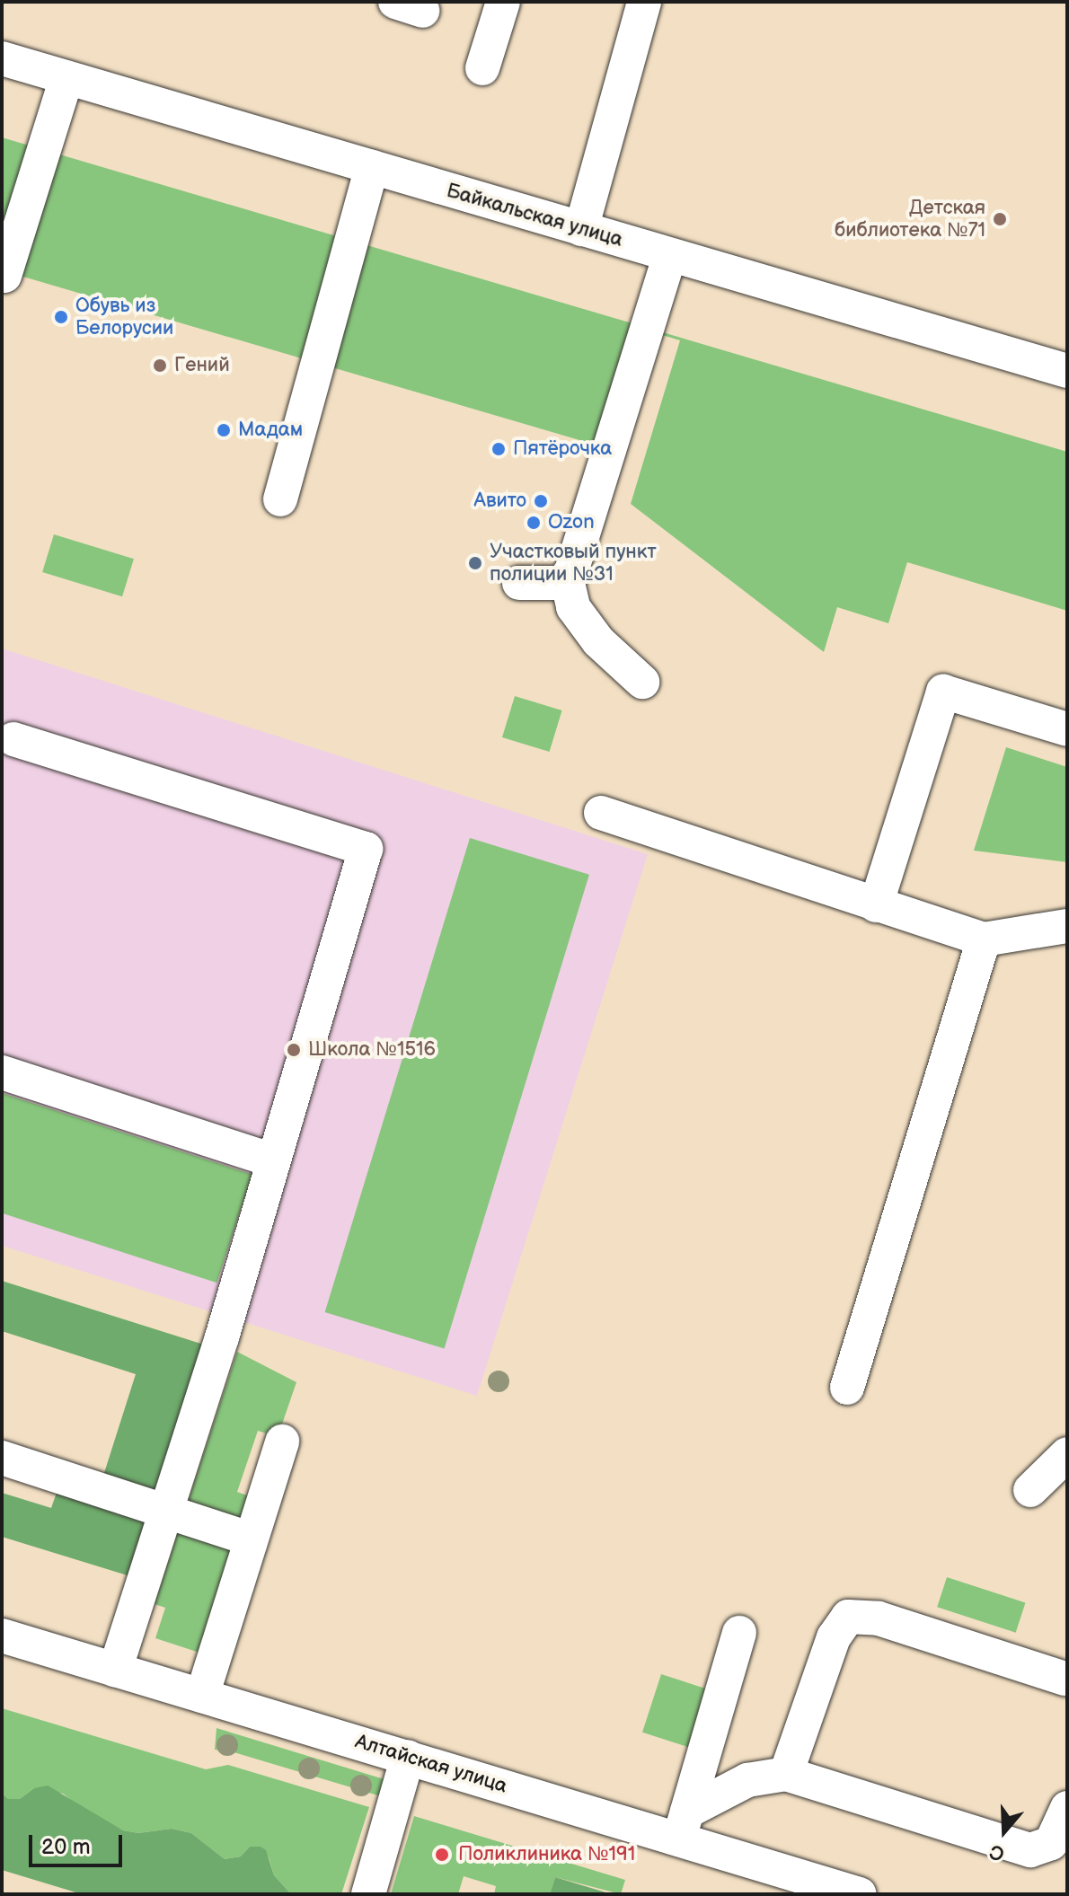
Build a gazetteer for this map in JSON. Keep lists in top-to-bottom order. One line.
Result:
{"streets":{"street":["Байкальская улица","Алтайская улица"]},"places":["Детская библиотека №71","Обувь из Белорусии","Гений","Мадам","Пятёрочка","Авито","Ozon","Участковый пункт полиции №31","Школа №1516","Поликлиника №191"],"scale_bar":"20 m","north":"bottom"}
